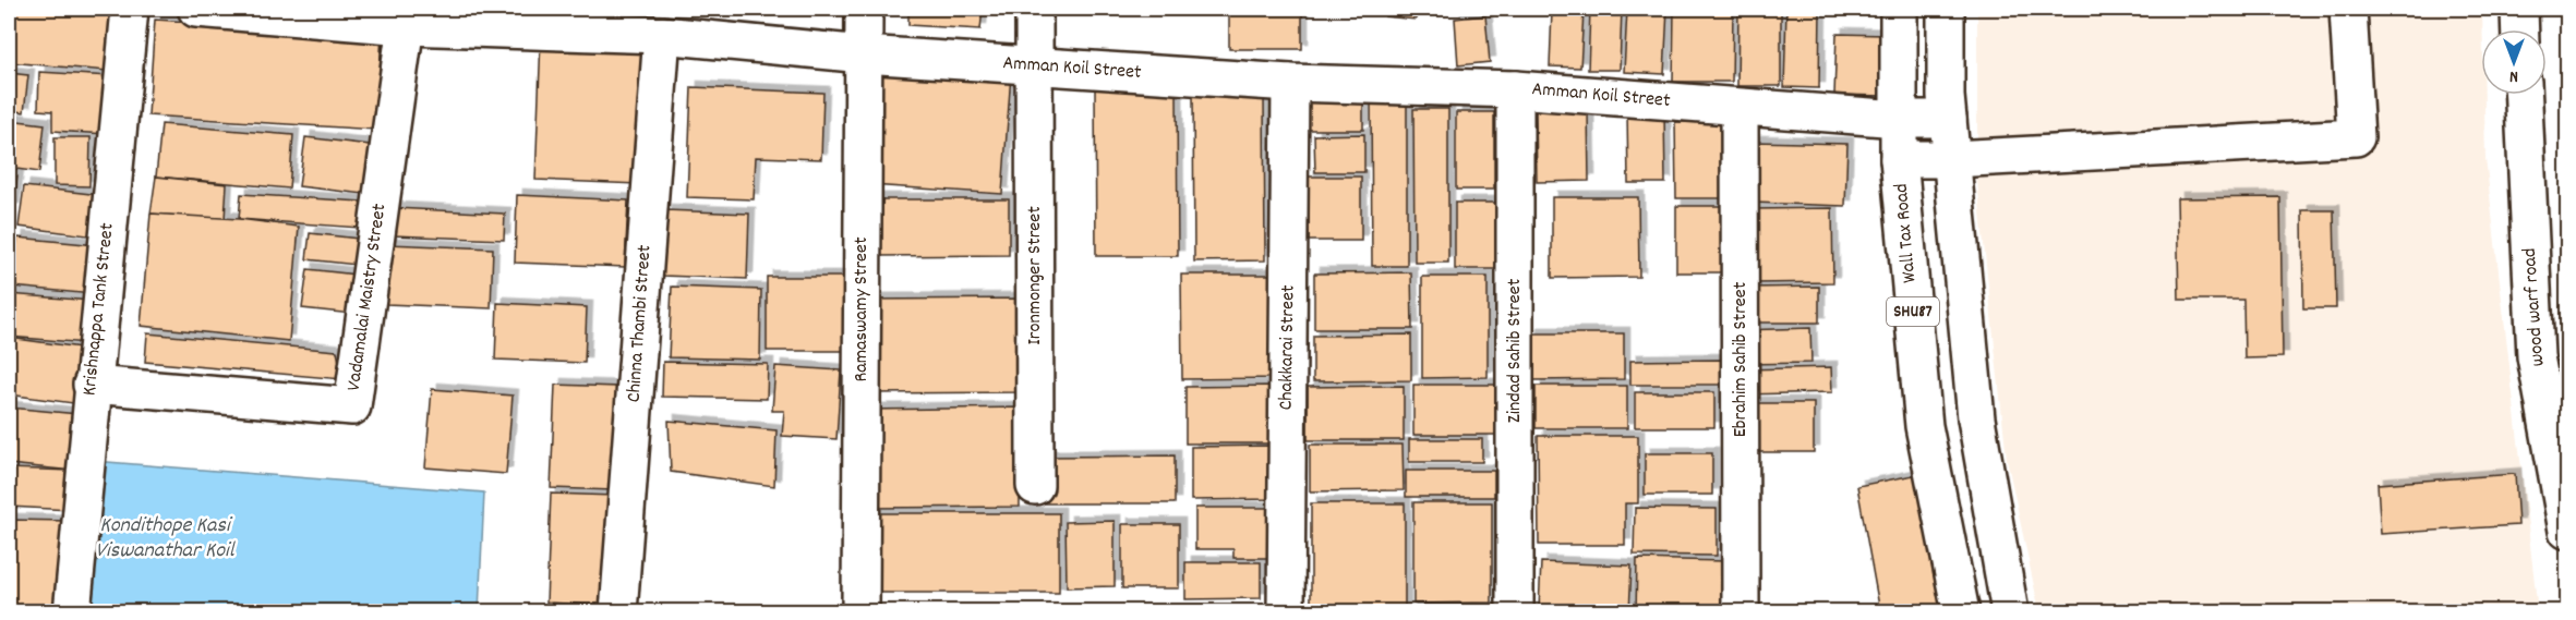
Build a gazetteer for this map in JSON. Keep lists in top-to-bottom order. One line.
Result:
{"streets":{"street":["Amman Koil Street","Wall Tax Road","Ironmonger Street","Vadamalai Maistry Street","wood warf road","Krishnappa Tank Street","Ramaswamy Street","SHU87","Chinna Thambi Street","Chakkarai Street","Zindad Sahib Street","Ebrahim Sahib Street"]},"crossings":[["Amman Koil Street","Wall Tax Road"],["Amman Koil Street","Ironmonger Street"],["Amman Koil Street","Vadamalai Maistry Street"],["Amman Koil Street","Ramaswamy Street"],["Amman Koil Street","SHU87"],["Amman Koil Street","Chinna Thambi Street"],["Amman Koil Street","Chakkarai Street"],["Amman Koil Street","Zindad Sahib Street"],["Amman Koil Street","Ebrahim Sahib Street"],["Vadamalai Maistry Street","Krishnappa Tank Street"]],"water":["Kondithope Kasi Viswanathar Koil"],"north":"bottom"}
